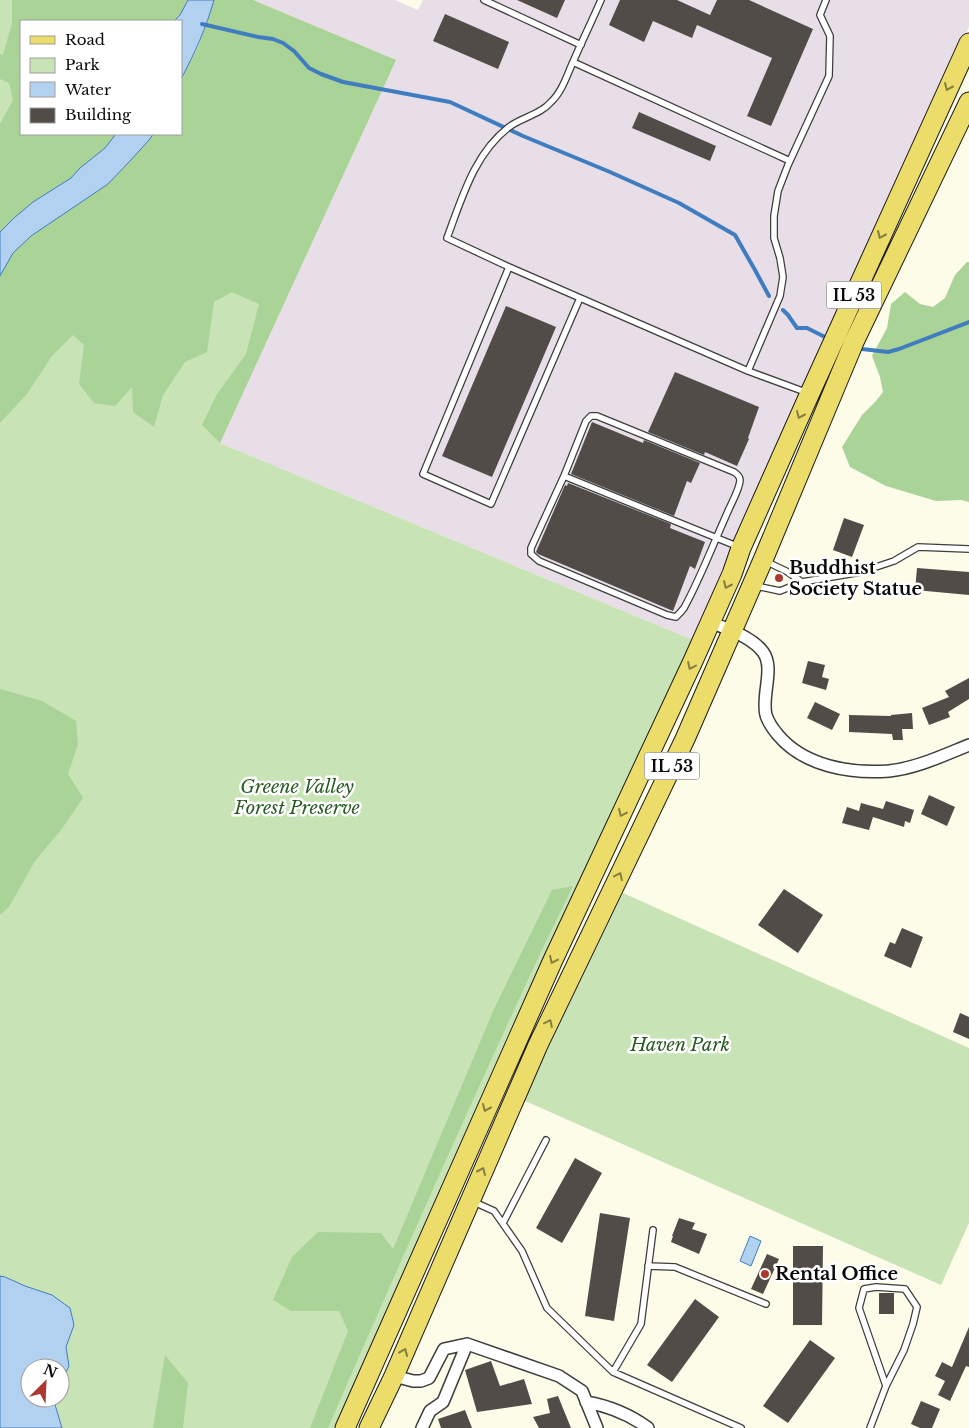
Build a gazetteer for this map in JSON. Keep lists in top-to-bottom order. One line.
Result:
{"streets":{"main road":["IL 53"]},"parks":["Greene Valley Forest Preserve","Haven Park"],"places":["Buddhist Society Statue","Rental Office"],"legend":["Road","Park","Water","Building"],"north":"top right"}
